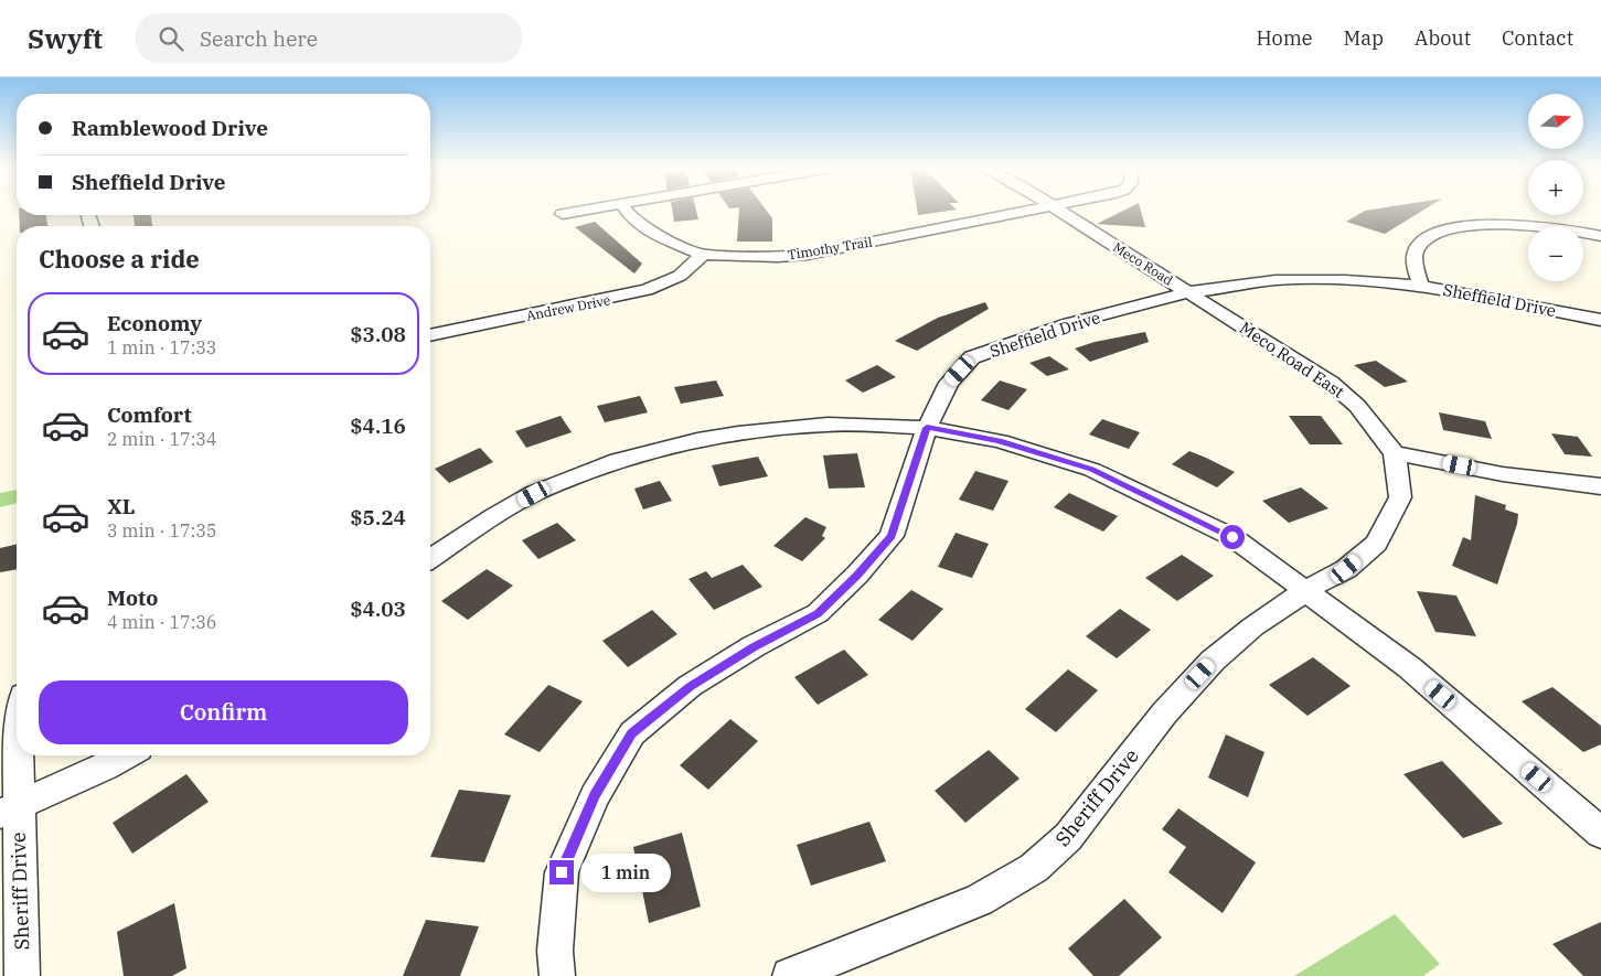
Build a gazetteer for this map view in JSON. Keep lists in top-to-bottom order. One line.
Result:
{"streets":{"street":["Timothy Trail","Meco Road","Sheffield Drive","Andrew Drive","Meco Road East","Sheriff Drive"]},"crossings":[["Timothy Trail","Andrew Drive"],["Meco Road","Sheffield Drive"],["Meco Road","Meco Road East"],["Sheffield Drive","Meco Road East"]],"north":"right","page":{"header":"Swyft","search":"Search here","nav":["Home","Map","About","Contact"],"map_buttons":["+","−"],"banner":["Ramblewood Drive","Sheffield Drive"],"heading":"Choose a ride","list":[{"name":"Economy","note":"1 min · 17:33","value":"$3.08"},{"name":"Comfort","note":"2 min · 17:34","value":"$4.16"},{"name":"XL","note":"3 min · 17:35","value":"$5.24"},{"name":"Moto","note":"4 min · 17:36","value":"$4.03"}],"buttons":"Confirm","bubble":"1 min"}}
